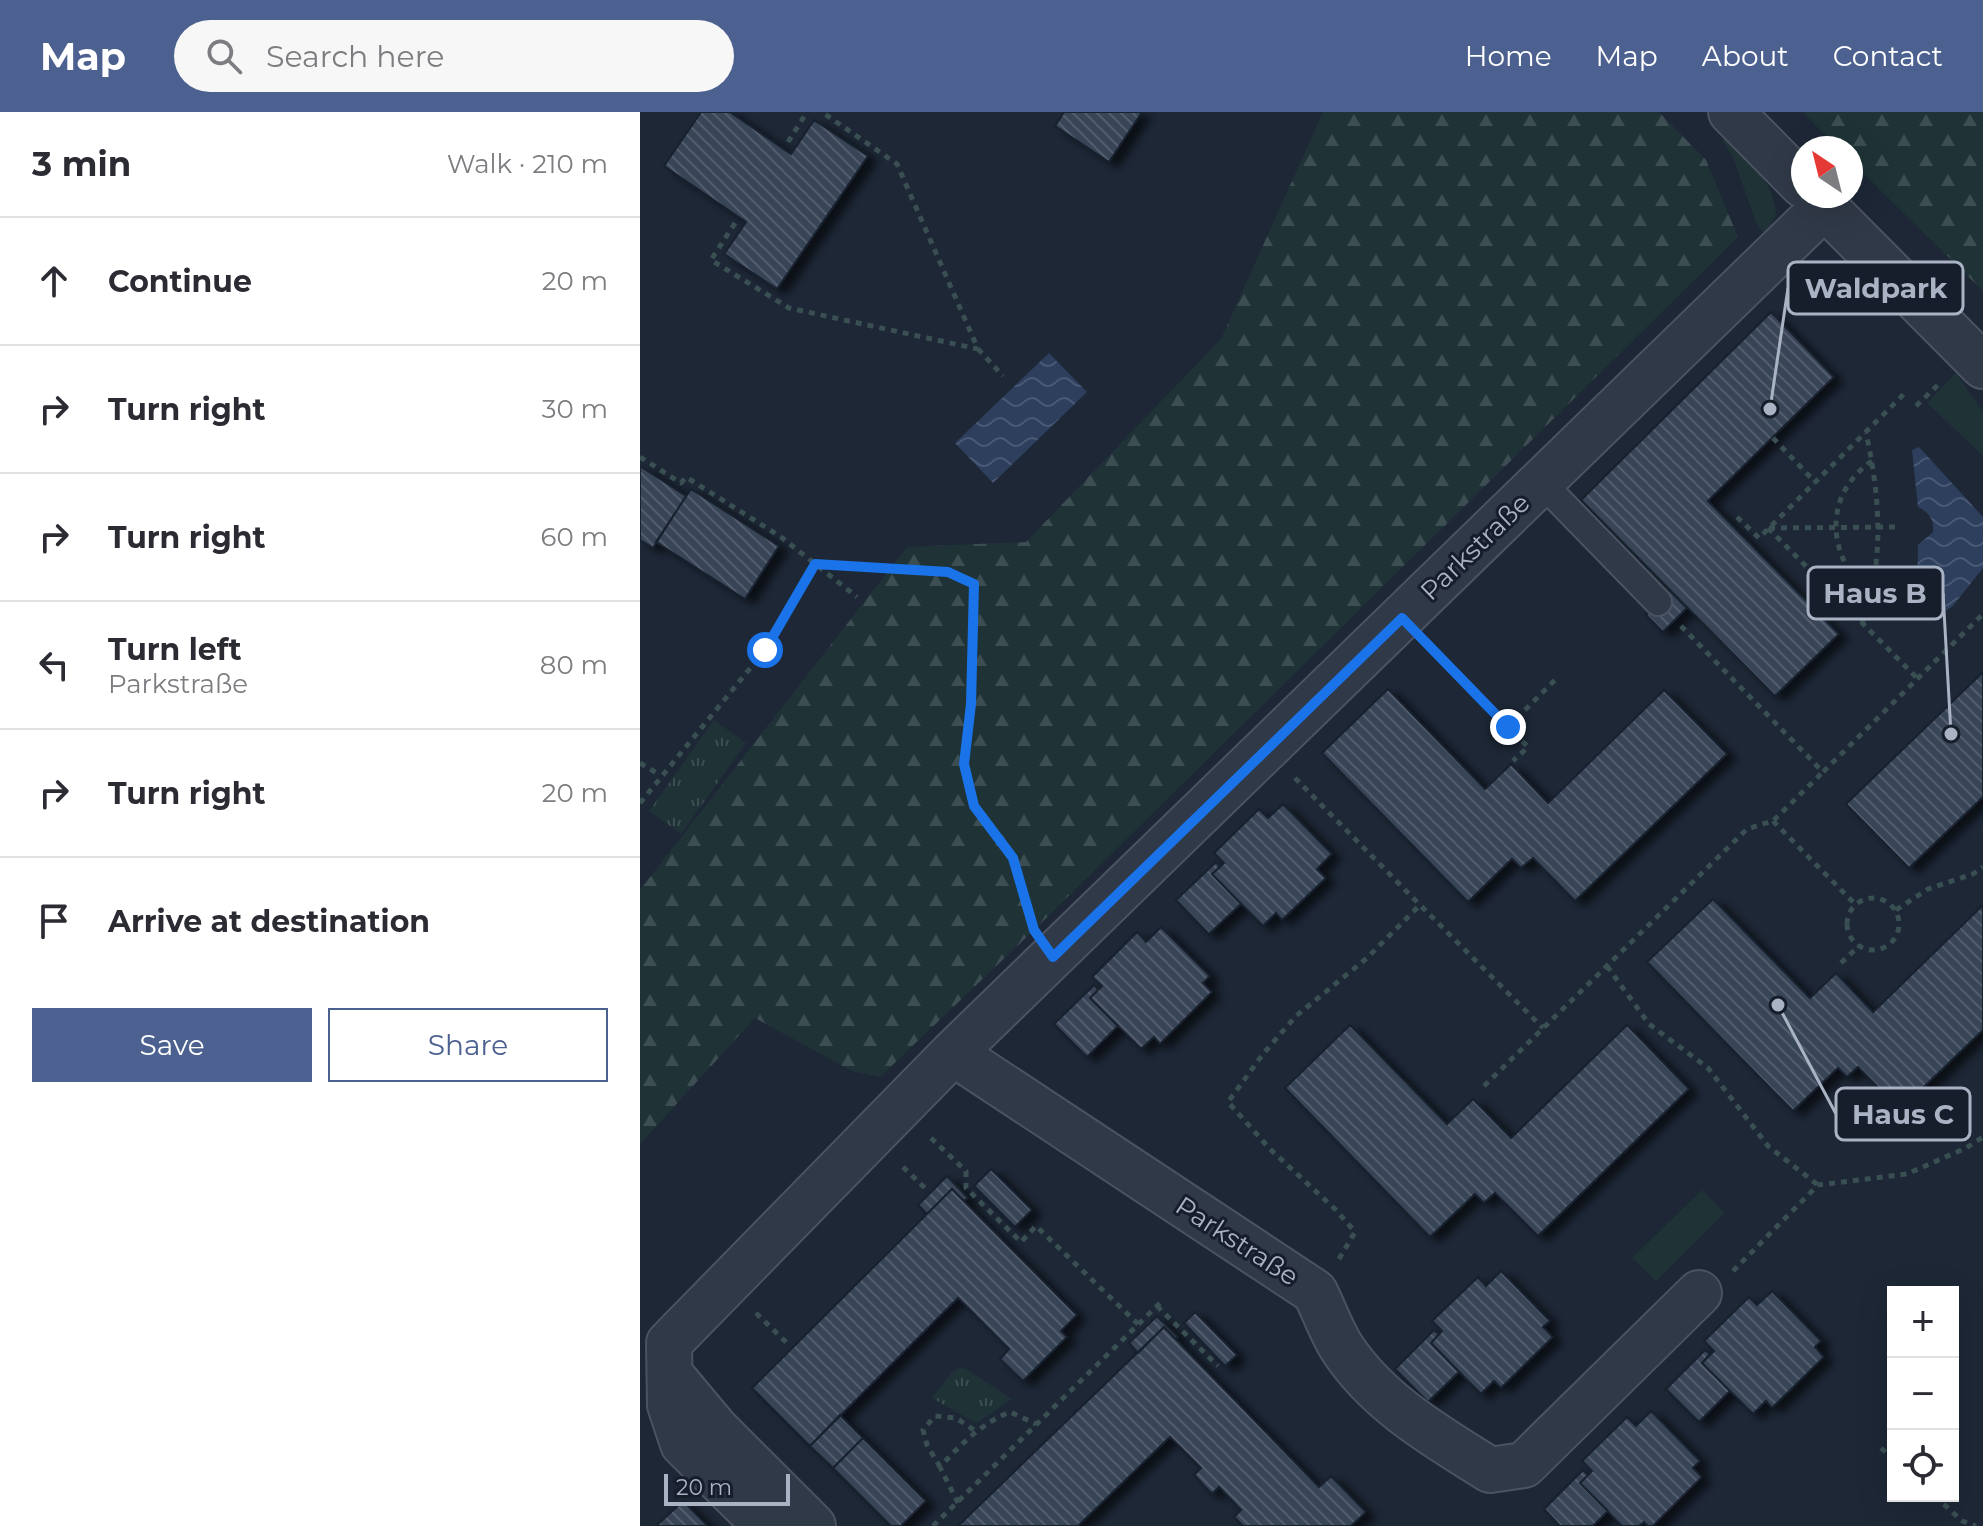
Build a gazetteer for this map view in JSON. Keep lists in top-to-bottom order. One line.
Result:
{"streets":{"street":["Parkstraße"]},"places":["Waldpark","Haus B","Haus C"],"scale_bar":"20 m","north":"top left","page":{"header":"Map","search":"Search here","nav":["Home","Map","About","Contact"],"heading":["3 min","Walk · 210 m"],"list":[["Continue","20 m"],["Turn right","30 m"],["Turn right","60 m"],["Turn left","Parkstraße","80 m"],["Turn right","20 m"],"Arrive at destination"],"buttons":["Save","Share"],"map_buttons":["+","−"],"scale":"20 m"}}
